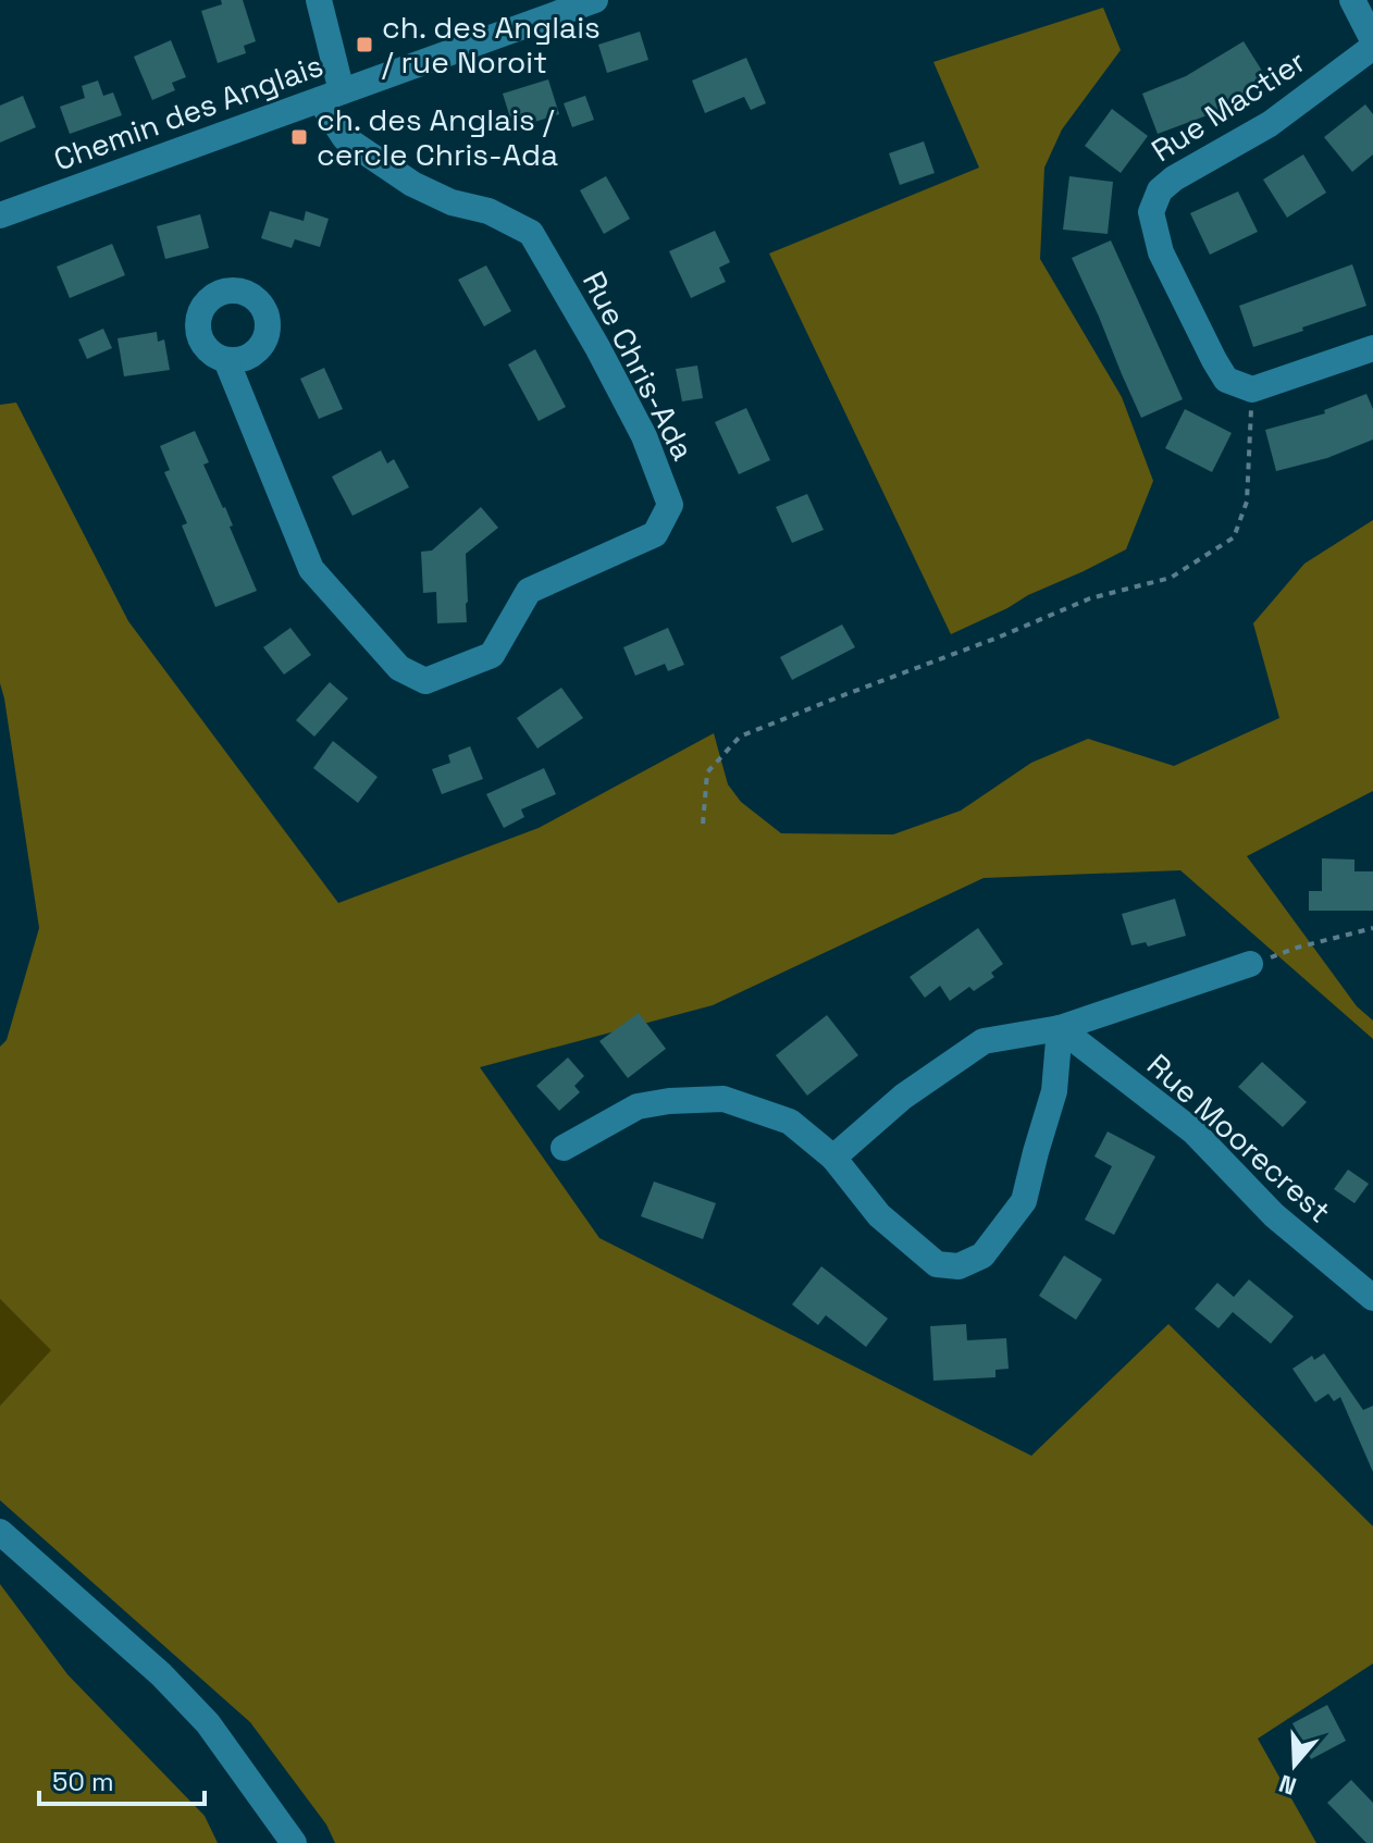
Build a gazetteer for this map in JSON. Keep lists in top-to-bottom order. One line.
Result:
{"streets":{"street":["Rue Mactier","Chemin des Anglais","Rue Chris-Ada","Rue Moorecrest"]},"crossings":[["Chemin des Anglais","Rue Chris-Ada"]],"places":{"transit":["ch. des Anglais / rue Noroit","ch. des Anglais / cercle Chris-Ada"]},"scale_bar":"50 m","north":"bottom"}
